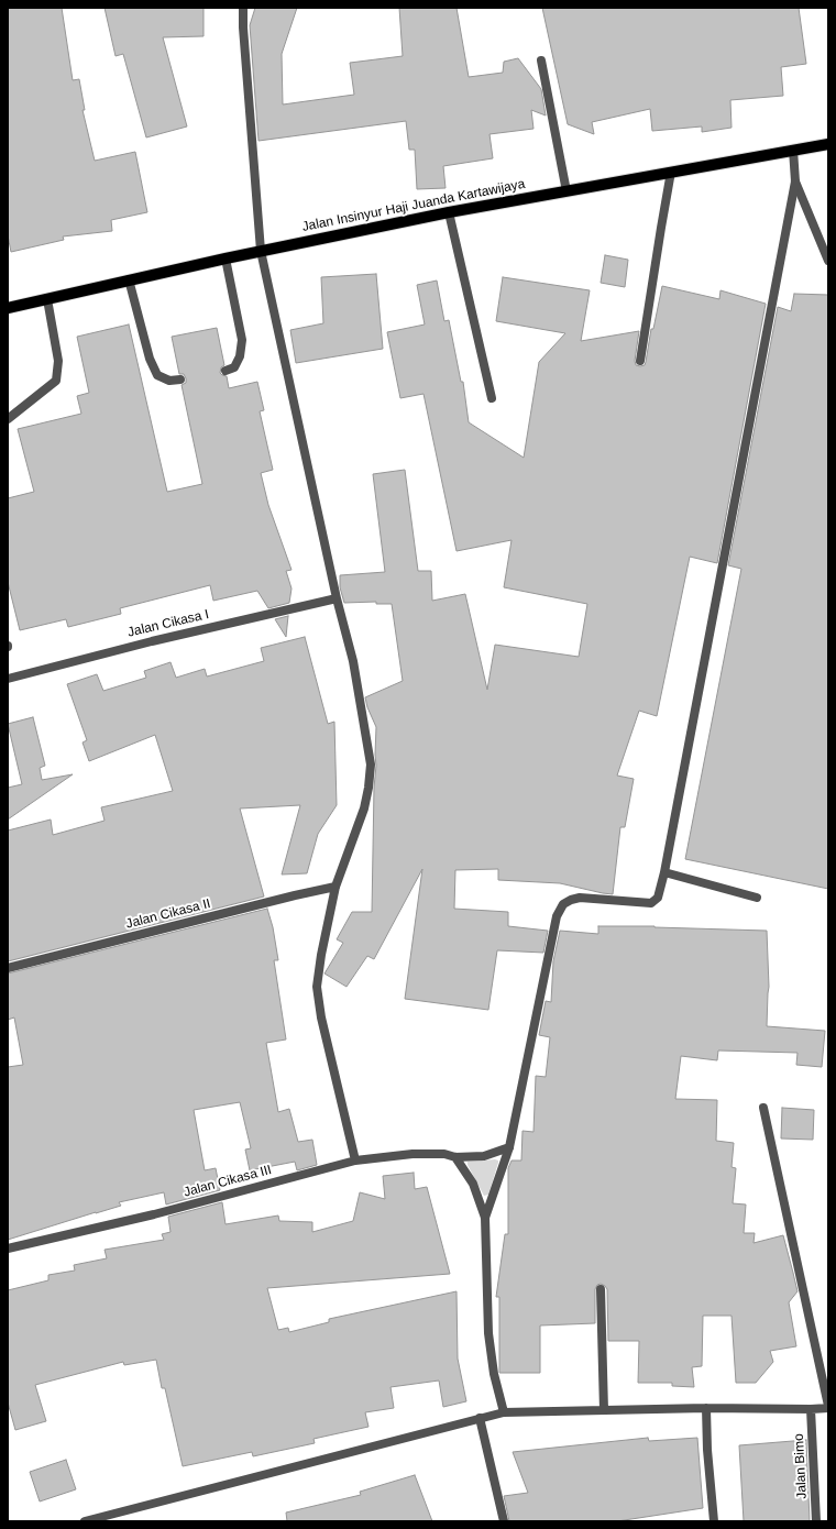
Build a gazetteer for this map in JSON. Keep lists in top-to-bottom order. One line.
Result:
{"streets":{"main road":["Jalan Insinyur Haji Juanda Kartawijaya"],"street":["Jalan Cikasa I","Jalan Cikasa II","Jalan Cikasa III","Jalan Bimo"]}}
